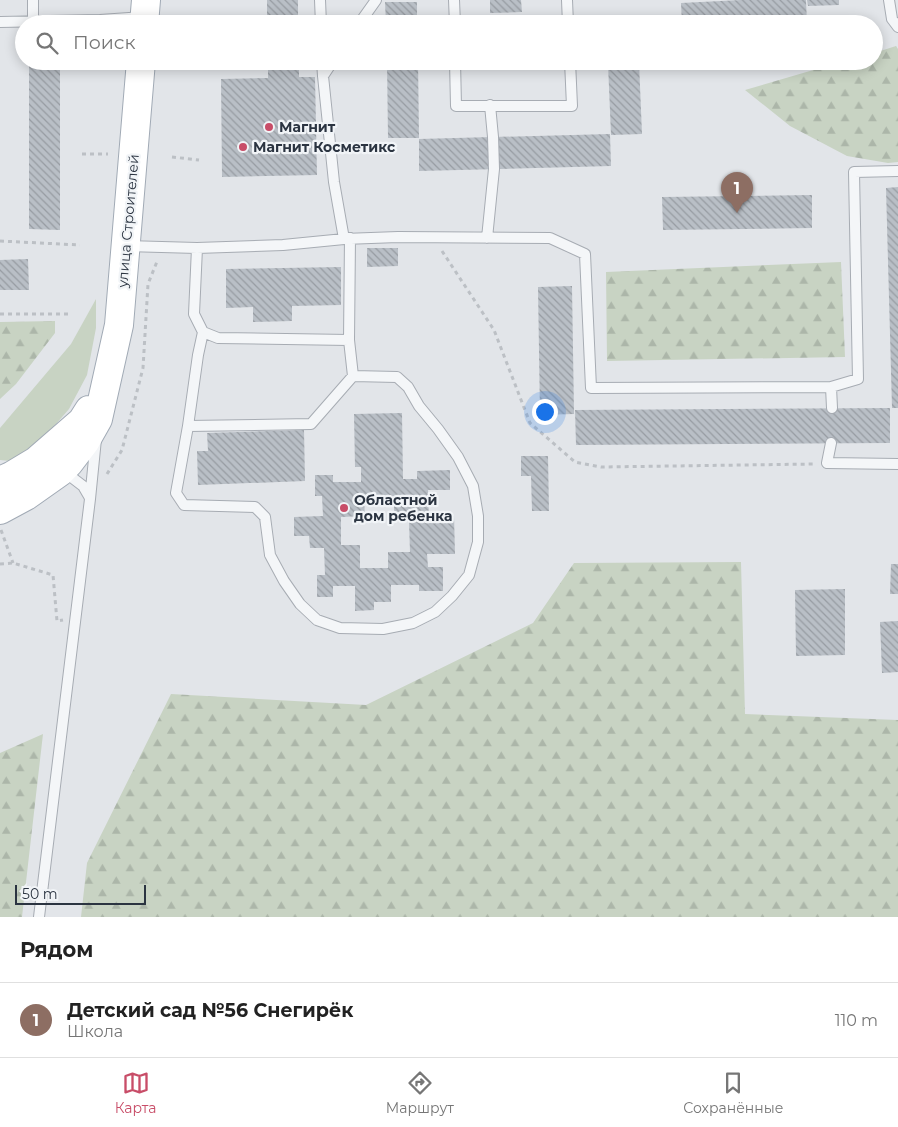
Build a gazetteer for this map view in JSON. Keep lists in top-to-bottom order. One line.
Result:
{"streets":{"main road":["улица Строителей"]},"places":["Магнит","Магнит Косметикс","Областной дом ребенка"],"scale_bar":"50 m","page":{"search":"Поиск","pins":"1","scale":"50 m","heading":"Рядом","list":[{"mark":"1","name":"Детский сад №56 Снегирёк","note":"Школа","value":"110 m"}],"nav":["Карта","Маршрут","Сохранённые"]}}
